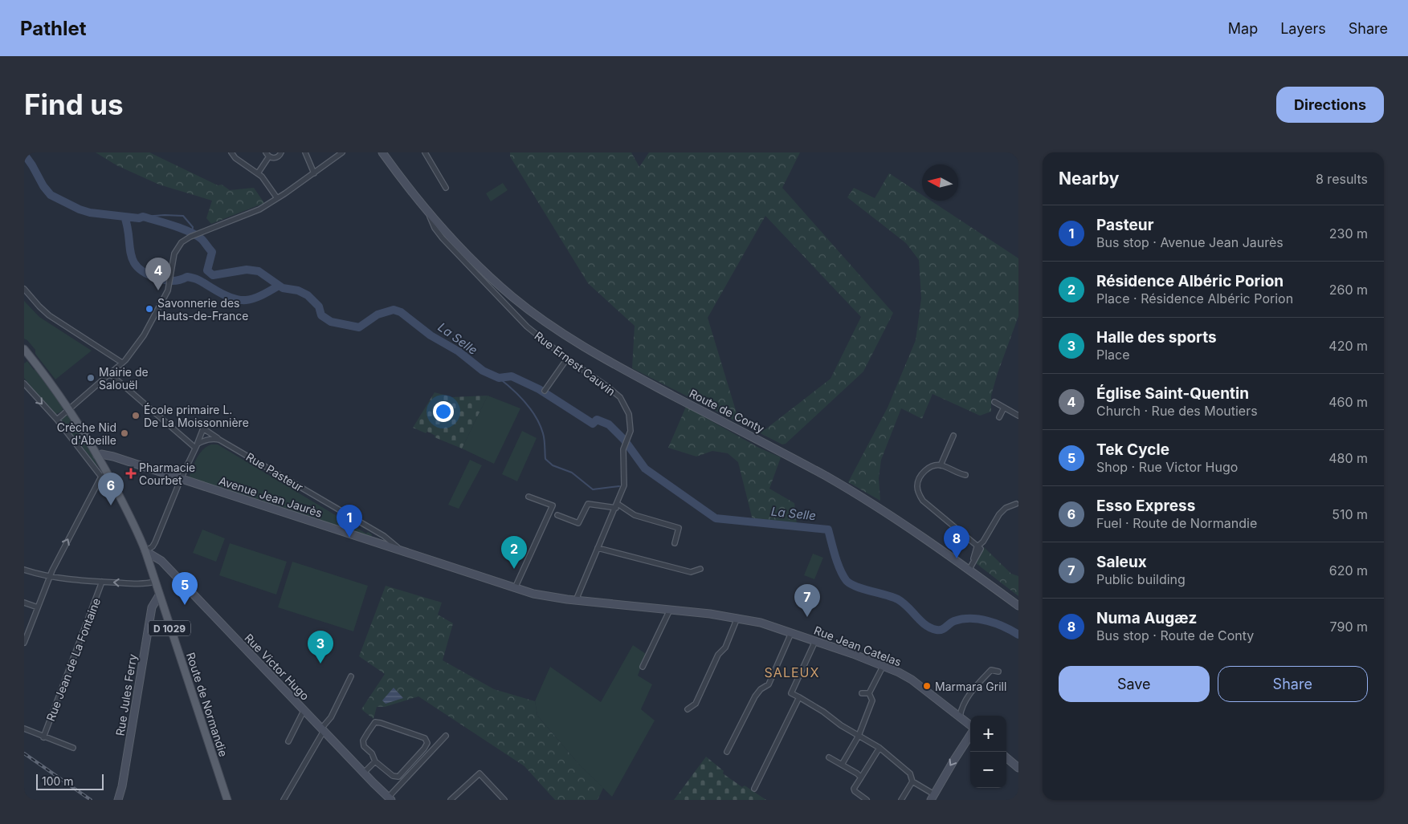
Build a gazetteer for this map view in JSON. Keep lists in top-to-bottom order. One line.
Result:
{"streets":{"main road":["D 1029","Route de Normandie"],"street":["Rue Ernest Cauvin","Route de Conty","Rue Pasteur","Avenue Jean Jaurès","Rue Jean Catelas","Rue Jean de La Fontaine","Rue Victor Hugo","Rue Jules Ferry"]},"crossings":[["Rue Ernest Cauvin","Route de Conty"],["Rue Ernest Cauvin","Avenue Jean Jaurès"],["Rue Ernest Cauvin","Rue Jean Catelas"],["Rue Pasteur","Avenue Jean Jaurès"],["Avenue Jean Jaurès","D 1029"],["Avenue Jean Jaurès","Rue Jean Catelas"],["Avenue Jean Jaurès","Route de Normandie"],["D 1029","Route de Normandie"],["Rue Victor Hugo","Route de Normandie"],["Rue Jules Ferry","Route de Normandie"]],"districts":["SALEUX"],"water":["La Selle"],"places":{"other":["Savonnerie des Hauts-de-France","Mairie de Salouël","École primaire L. De La Moissonnière","Crèche Nid d'Abeille","Marmara Grill"],"health":["Pharmacie Courbet"]},"scale_bar":"100 m","north":"left","page":{"header":"Pathlet","nav":["Map","Layers","Share"],"buttons":["Directions",["Save","Share"]],"title":"Find us","heading":["Nearby","8 results"],"list":[{"mark":"1","name":"Pasteur","note":"Bus stop · Avenue Jean Jaurès","value":"230 m"},{"mark":"2","name":"Résidence Albéric Porion","note":"Place · Résidence Albéric Porion","value":"260 m"},{"mark":"3","name":"Halle des sports","note":"Place","value":"420 m"},{"mark":"4","name":"Église Saint-Quentin","note":"Church · Rue des Moutiers","value":"460 m"},{"mark":"5","name":"Tek Cycle","note":"Shop · Rue Victor Hugo","value":"480 m"},{"mark":"6","name":"Esso Express","note":"Fuel · Route de Normandie","value":"510 m"},{"mark":"7","name":"Saleux","note":"Public building","value":"620 m"},{"mark":"8","name":"Numa Augæz","note":"Bus stop · Route de Conty","value":"790 m"}],"pins":["4","6","1","8","2","5","7","3"],"map_buttons":["+","−"],"scale":"100 m"}}
